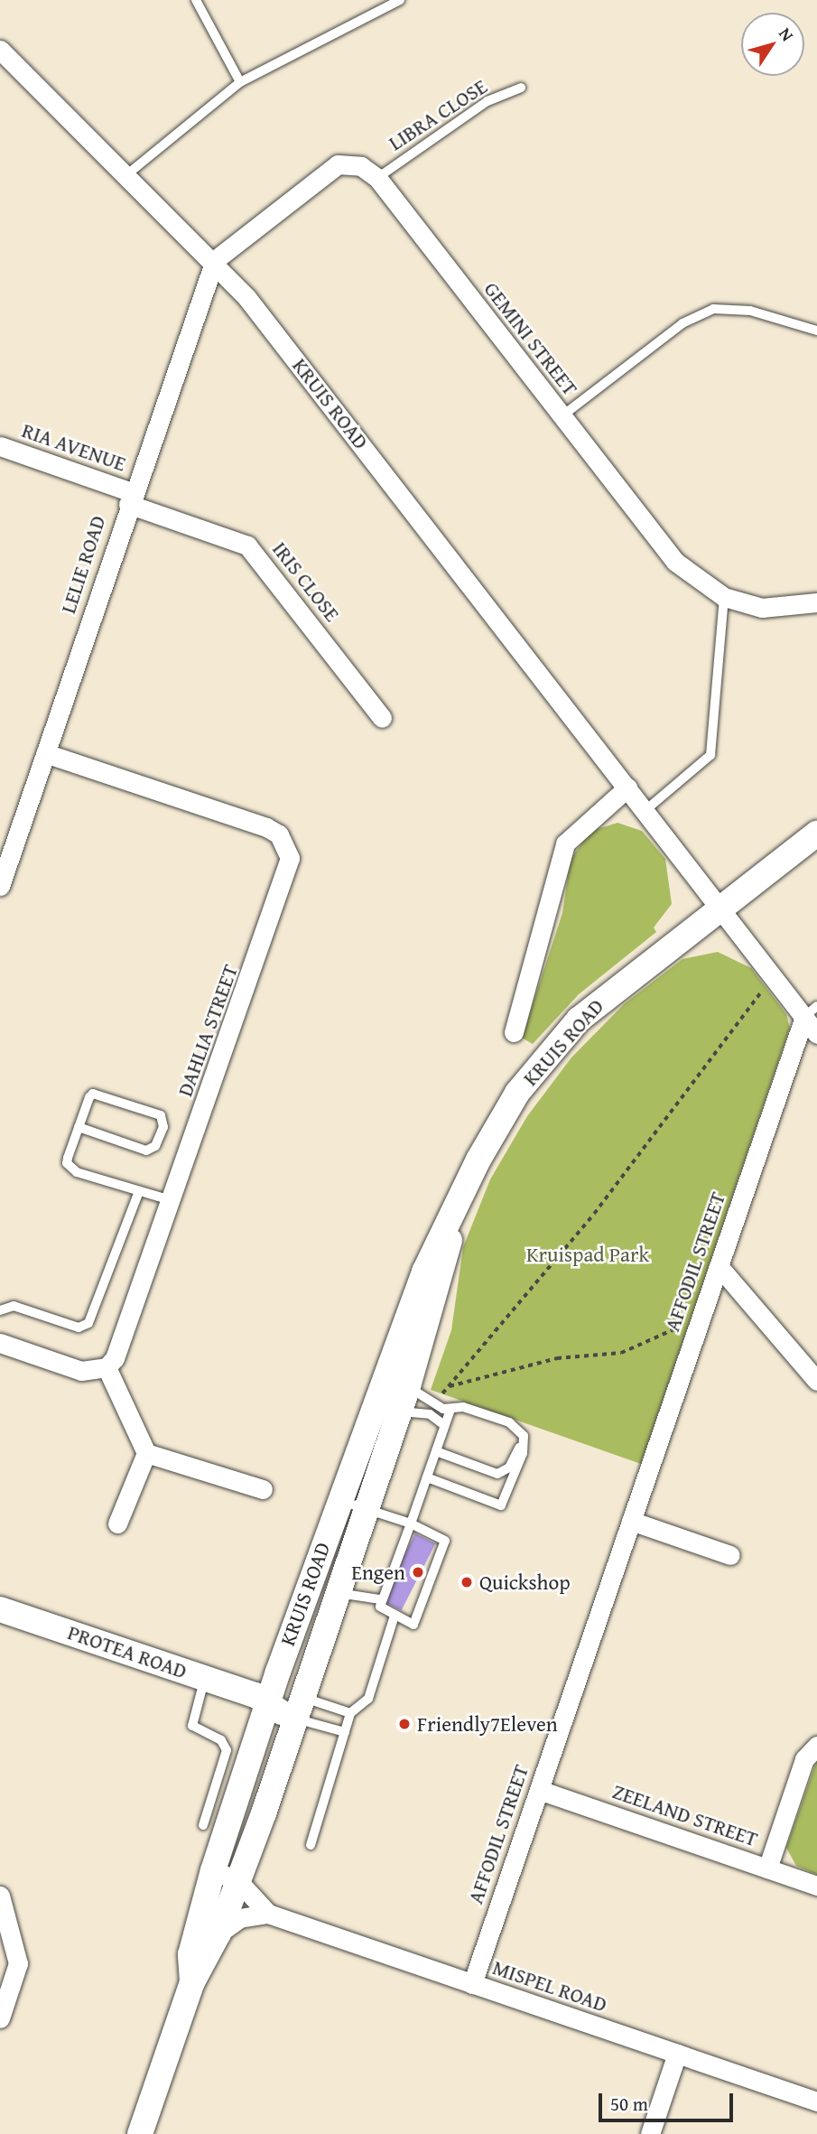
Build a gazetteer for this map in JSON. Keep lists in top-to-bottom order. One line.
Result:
{"streets":{"street":["GEMINI STREET","KRUIS ROAD","RIA AVENUE","LELIE ROAD","IRIS CLOSE","DAHLIA STREET","AFFODIL STREET","PROTEA ROAD","ZEELAND STREET","MISPEL ROAD"],"lane":["LIBRA CLOSE"]},"crossings":[["LIBRA CLOSE","GEMINI STREET"],["GEMINI STREET","KRUIS ROAD"],["GEMINI STREET","LELIE ROAD"],["KRUIS ROAD","LELIE ROAD"],["KRUIS ROAD","PROTEA ROAD"],["KRUIS ROAD","MISPEL ROAD"],["RIA AVENUE","LELIE ROAD"],["RIA AVENUE","IRIS CLOSE"],["LELIE ROAD","IRIS CLOSE"],["LELIE ROAD","DAHLIA STREET"],["AFFODIL STREET","ZEELAND STREET"],["AFFODIL STREET","MISPEL ROAD"]],"parks":["Kruispad Park"],"places":["Engen","Quickshop","Friendly7Eleven"],"scale_bar":"50 m","north":"top right"}
